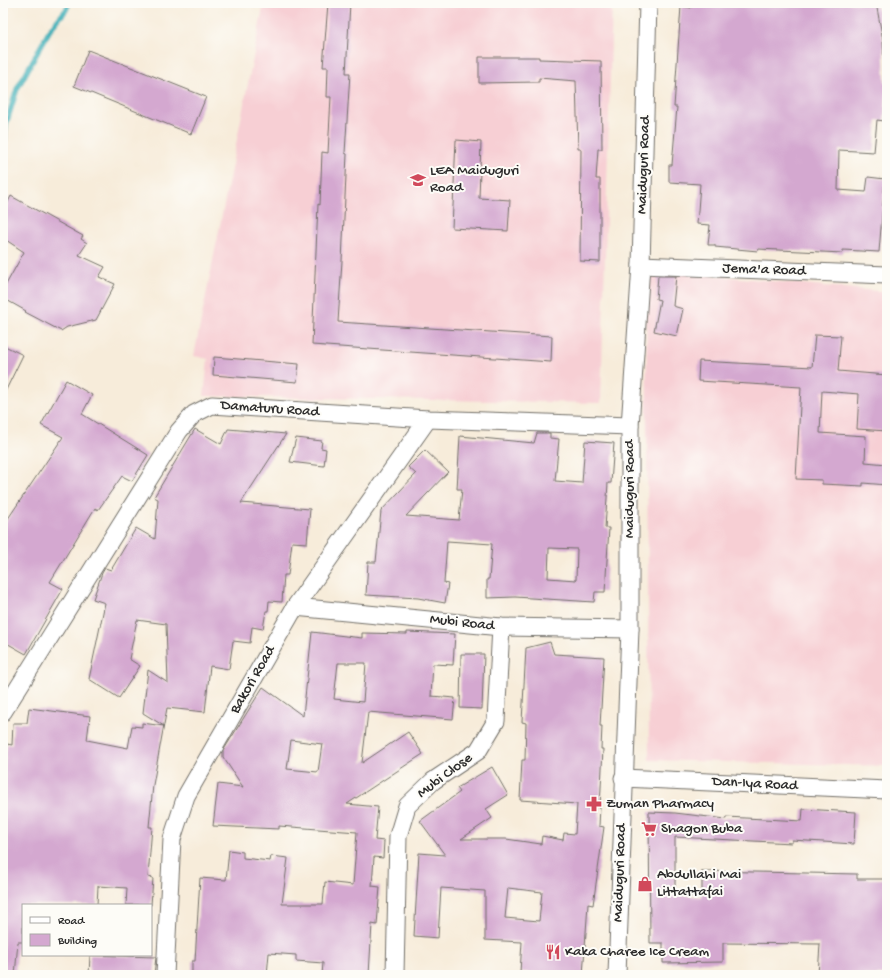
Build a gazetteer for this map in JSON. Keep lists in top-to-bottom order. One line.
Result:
{"streets":{"street":["Maiduguri Road","Jema'a Road","Damaturu Road","Mubi Road","Bakori Road","Mubi Close","Dan-Iya Road"]},"crossings":[["Maiduguri Road","Jema'a Road"],["Maiduguri Road","Damaturu Road"],["Maiduguri Road","Mubi Road"],["Maiduguri Road","Dan-Iya Road"],["Damaturu Road","Bakori Road"],["Mubi Road","Bakori Road"],["Mubi Road","Mubi Close"]],"places":{"school or university":["LEA Maiduguri Road"],"pharmacy":["Zuman Pharmacy"],"supermarket":["Shagon Buba"],"shop":["Abdullahi Mai Littattafai"],"restaurant":["Kaka Charee Ice Cream"]},"legend":["Road","Building"]}
